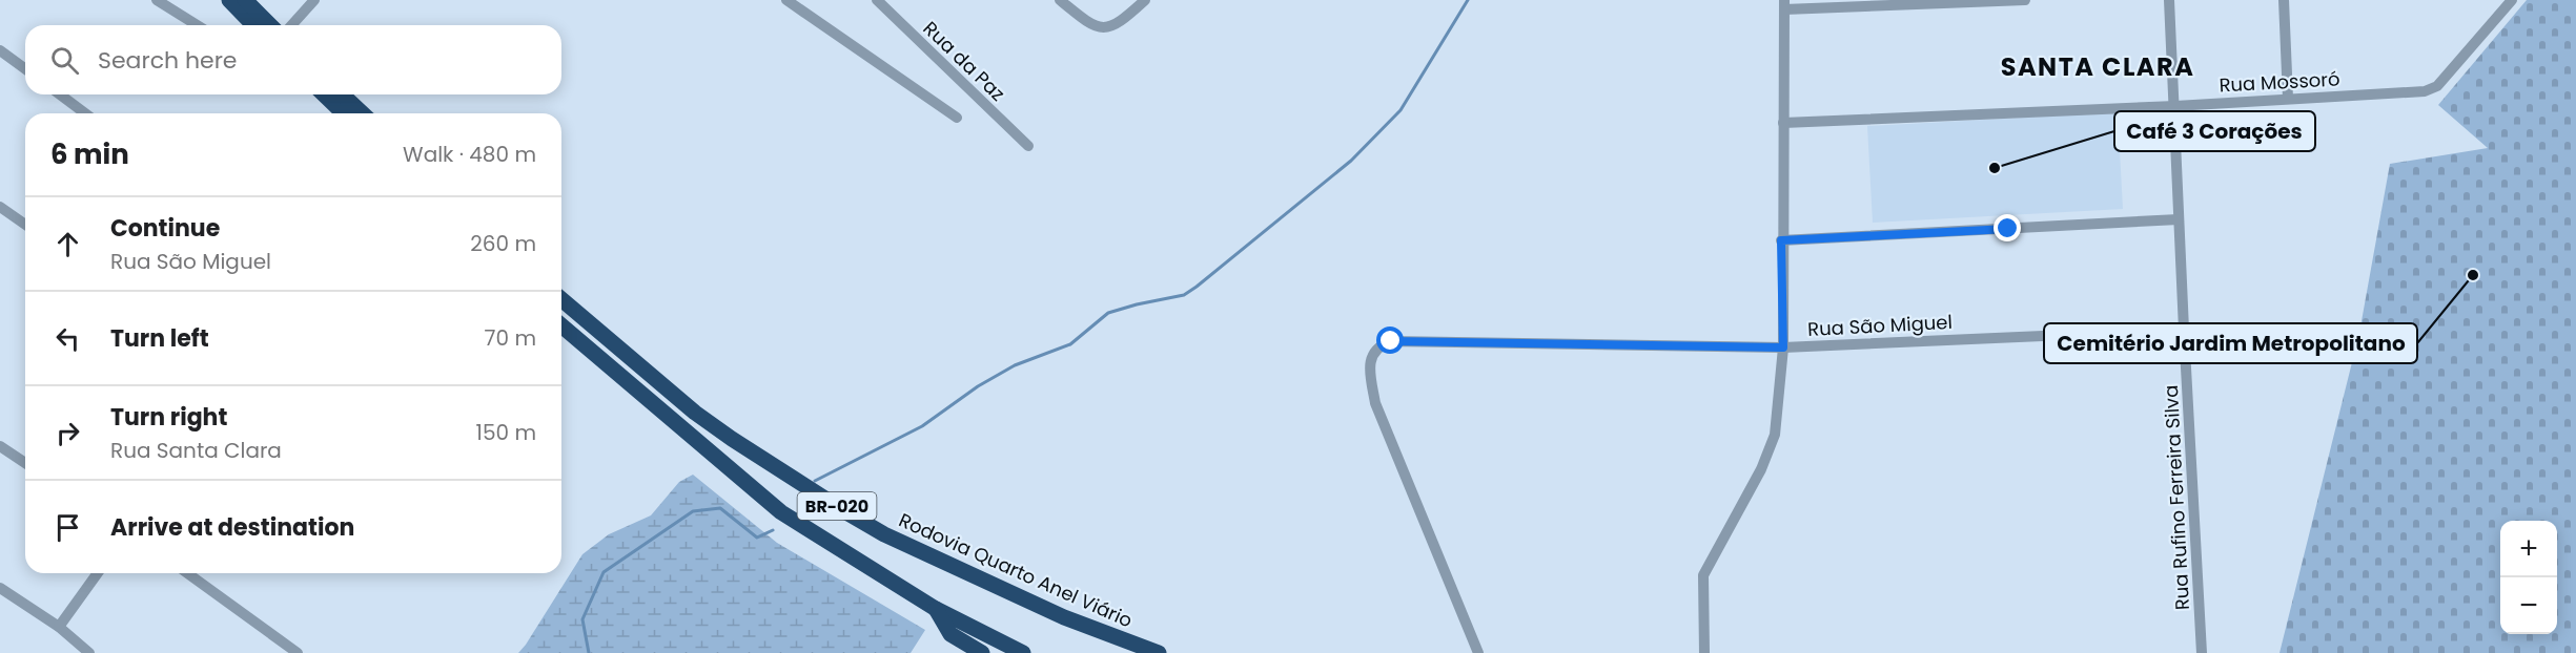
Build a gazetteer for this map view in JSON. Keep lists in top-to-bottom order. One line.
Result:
{"streets":{"highway":["BR-020","Rodovia Quarto Anel Viário"],"street":["Rua da Paz","Rua Mossoró","Rua São Miguel","Rua Rufino Ferreira Silva"]},"crossings":[["Rua Mossoró","Rua Rufino Ferreira Silva"],["Rua São Miguel","Rua Rufino Ferreira Silva"]],"districts":["SANTA CLARA"],"places":["Café 3 Corações","Cemitério Jardim Metropolitano"],"page":{"search":"Search here","heading":["6 min","Walk · 480 m"],"list":[["Continue","Rua São Miguel","260 m"],["Turn left","70 m"],["Turn right","Rua Santa Clara","150 m"],"Arrive at destination"],"map_buttons":["+","−"]}}
